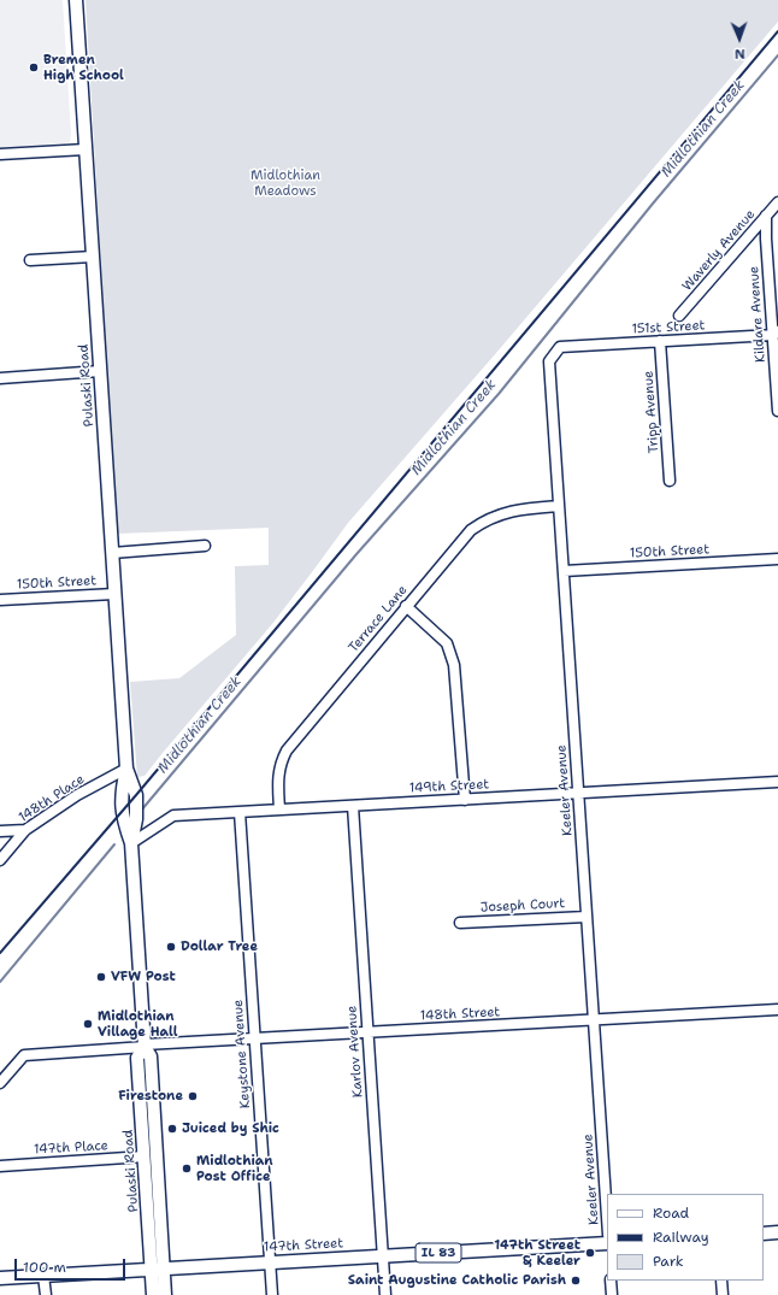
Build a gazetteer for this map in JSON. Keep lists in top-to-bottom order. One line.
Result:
{"streets":{"main road":["Pulaski Road","147th Street","IL 83"],"street":["Waverly Avenue","Kildare Avenue","151st Street","Tripp Avenue","150th Street","Terrace Lane","149th Street","Keeler Avenue","148th Place","Joseph Court","148th Street","Karlov Avenue","Keystone Avenue","147th Place"]},"crossings":[["Waverly Avenue","Kildare Avenue"],["Kildare Avenue","151st Street"],["151st Street","Tripp Avenue"],["151st Street","Keeler Avenue"],["Pulaski Road","150th Street"],["Pulaski Road","149th Street"],["Pulaski Road","148th Place"],["Pulaski Road","148th Street"],["Pulaski Road","147th Place"],["Pulaski Road","147th Street"],["150th Street","Keeler Avenue"],["Terrace Lane","149th Street"],["Terrace Lane","Keeler Avenue"],["149th Street","Keeler Avenue"],["149th Street","Karlov Avenue"],["149th Street","Keystone Avenue"],["Keeler Avenue","Joseph Court"],["Keeler Avenue","148th Street"],["148th Street","Karlov Avenue"],["148th Street","Keystone Avenue"],["Karlov Avenue","147th Street"],["Keystone Avenue","147th Street"]],"water":["Midlothian Creek"],"parks":["Midlothian Meadows"],"places":["Bremen High School","Dollar Tree","VFW Post","Midlothian Village Hall","Firestone","Juiced by Shic","Midlothian Post Office","147th Street & Keeler","Saint Augustine Catholic Parish"],"legend":["Road","Railway","Park"],"scale_bar":"100 m","north":"bottom"}
